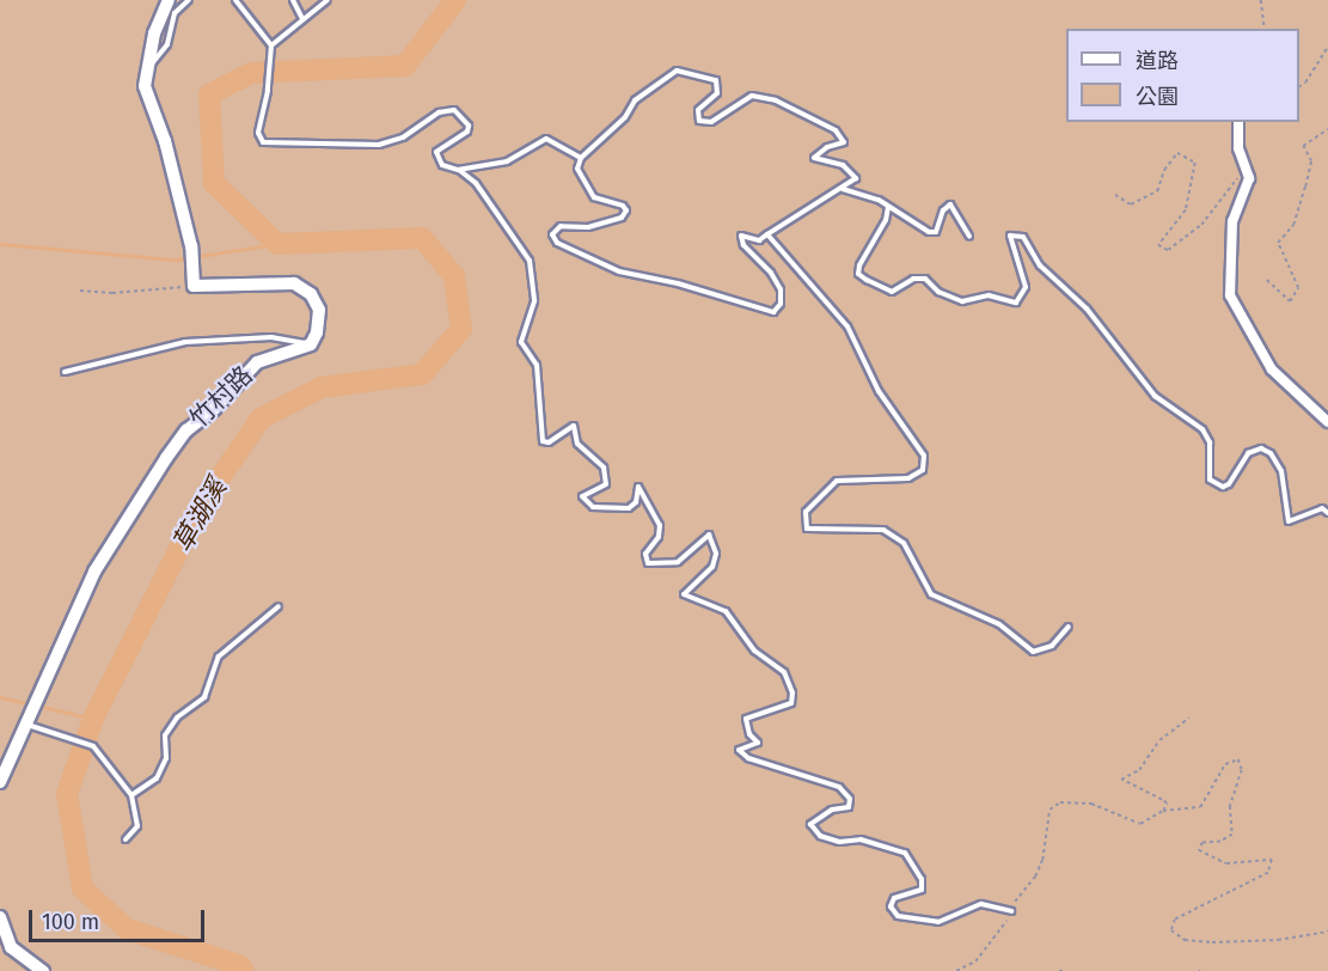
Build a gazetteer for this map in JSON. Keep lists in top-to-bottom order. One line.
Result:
{"streets":{"street":["竹村路"]},"water":["草湖溪"],"legend":["道路","公園"],"scale_bar":"100 m"}
